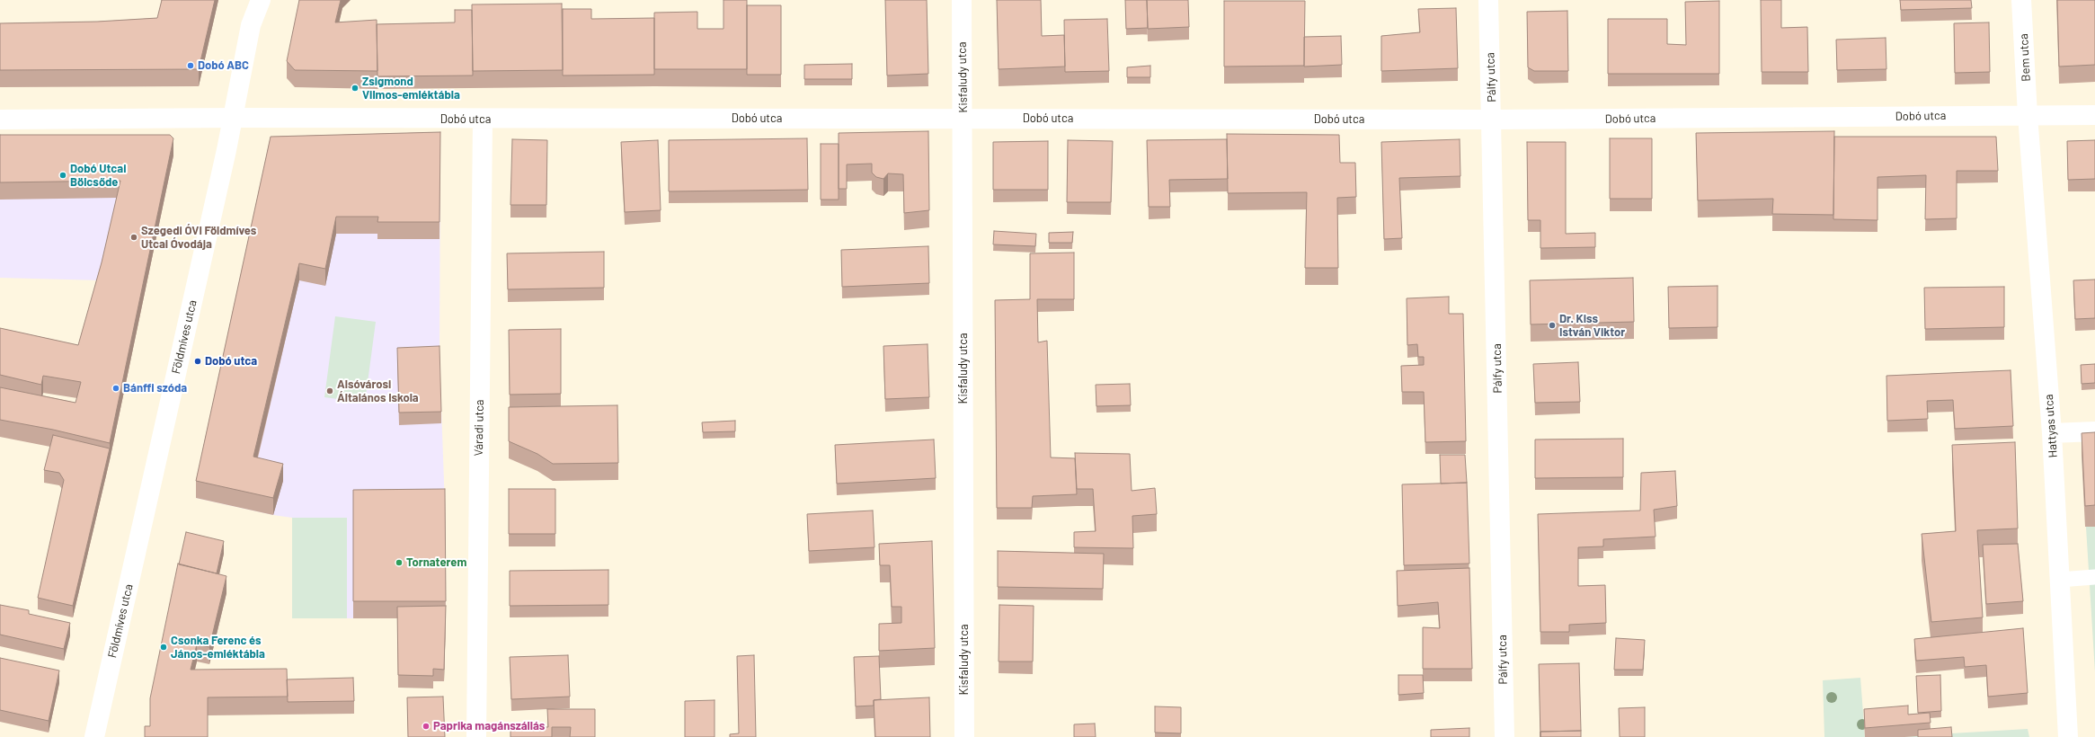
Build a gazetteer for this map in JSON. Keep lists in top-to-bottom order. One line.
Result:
{"streets":{"street":["Bem utca","Kisfaludy utca","Pálfy utca","Dobó utca","Földmíves utca","Hattyas utca","Váradi utca"]},"crossings":[["Bem utca","Dobó utca"],["Bem utca","Hattyas utca"],["Kisfaludy utca","Dobó utca"],["Pálfy utca","Dobó utca"],["Dobó utca","Földmíves utca"],["Dobó utca","Hattyas utca"],["Dobó utca","Váradi utca"]],"places":["Dobó ABC","Zsigmond Vilmos-emléktábla","Dobó Utcai Bölcsőde","Szegedi ÓVI Földmíves Utcai Óvodája","Dr. Kiss István Viktor","Dobó utca","Bánffi szóda","Alsóvárosi Általános Iskola","Tornaterem","Csonka Ferenc és János-emléktábla","Paprika magánszállás"]}
